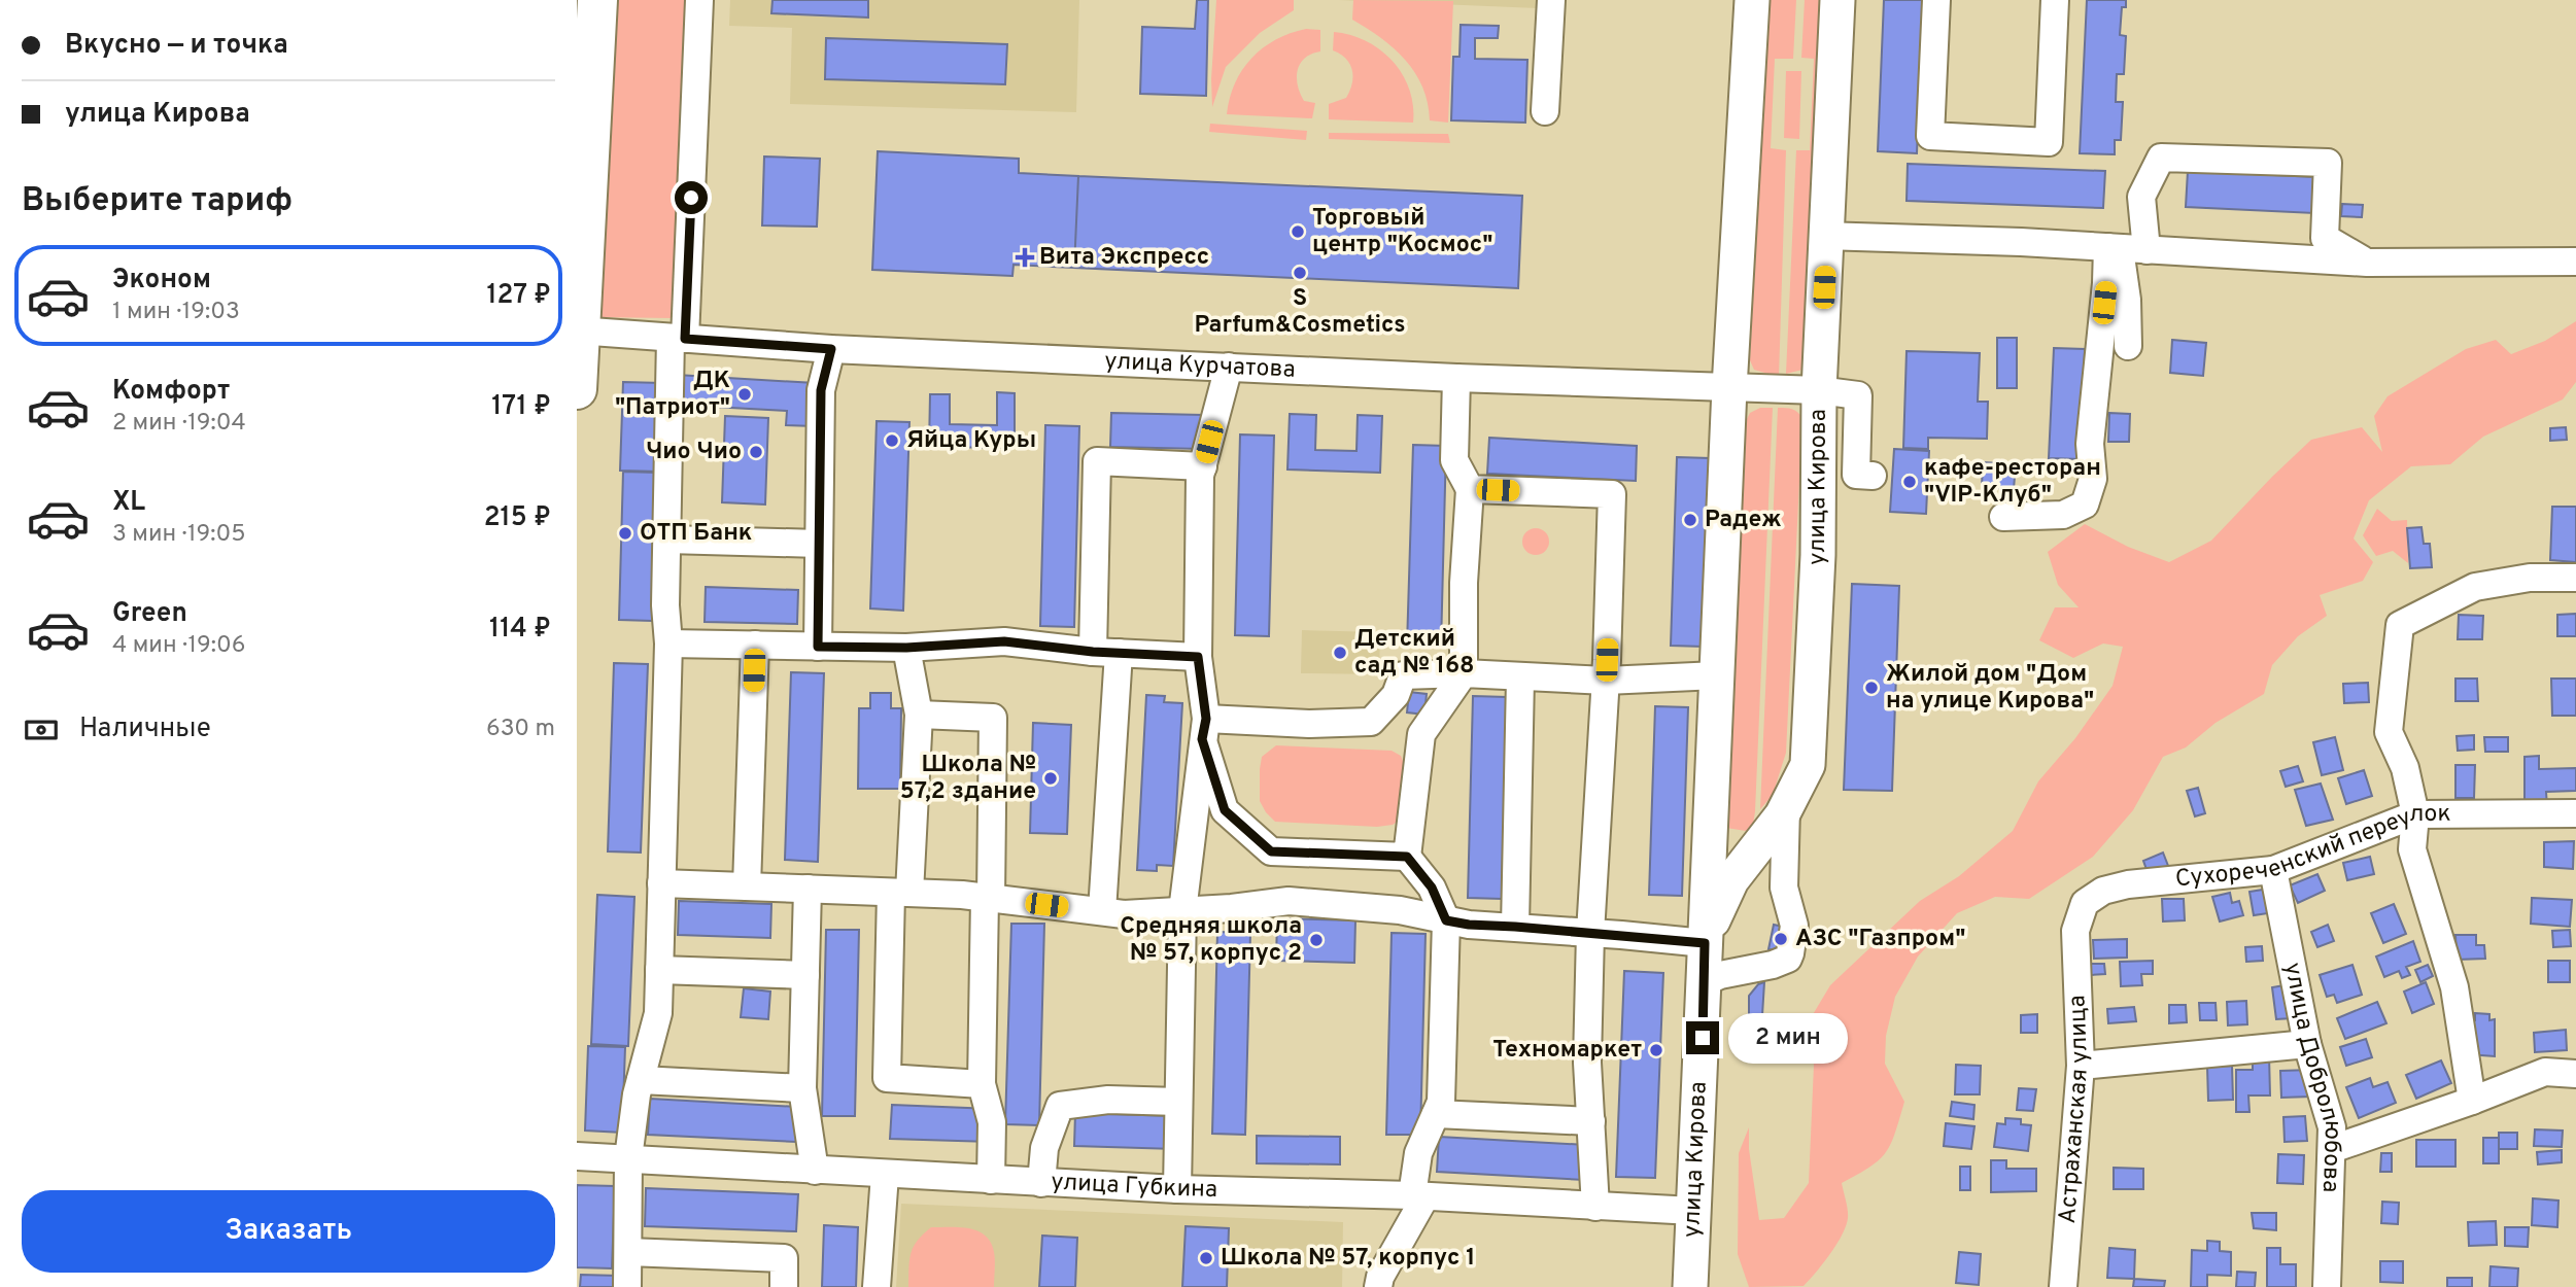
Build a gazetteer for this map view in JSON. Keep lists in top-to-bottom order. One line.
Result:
{"streets":{"main road":["улица Кирова"],"street":["улица Курчатова","Сухореченский переулок","улица Добролюбова","Астраханская улица","улица Губкина"]},"crossings":[["улица Курчатова","улица Кирова"],["улица Кирова","улица Губкина"],["Сухореченский переулок","улица Добролюбова"],["Сухореченский переулок","Астраханская улица"]],"places":{"other":["Торговый центр \"Космос\"","S Parfum&Cosmetics","ДК \"Патриот\"","Яйца Куры","Чио Чио","кафе-ресторан \"VIP-Клуб\"","Радеж","ОТП Банк","Детский сад № 168","Жилой дом \"Дом на улице Кирова\"","Школа № 57,2 здание","АЗС \"Газпром\"","Средняя школа № 57, корпус 2","Техномаркет","Школа № 57, корпус 1"],"health":["Вита Экспресс"]},"page":{"banner":["Вкусно — и точка","улица Кирова"],"heading":"Выберите тариф","list":[{"name":"Эконом","note":"1 мин · 19:03","value":"127 ₽"},{"name":"Комфорт","note":"2 мин · 19:04","value":"171 ₽"},{"name":"XL","note":"3 мин · 19:05","value":"215 ₽"},{"name":"Green","note":"4 мин · 19:06","value":"114 ₽"}],"pay":["Наличные","630 m"],"bubble":"2 мин","buttons":"Заказать"}}
